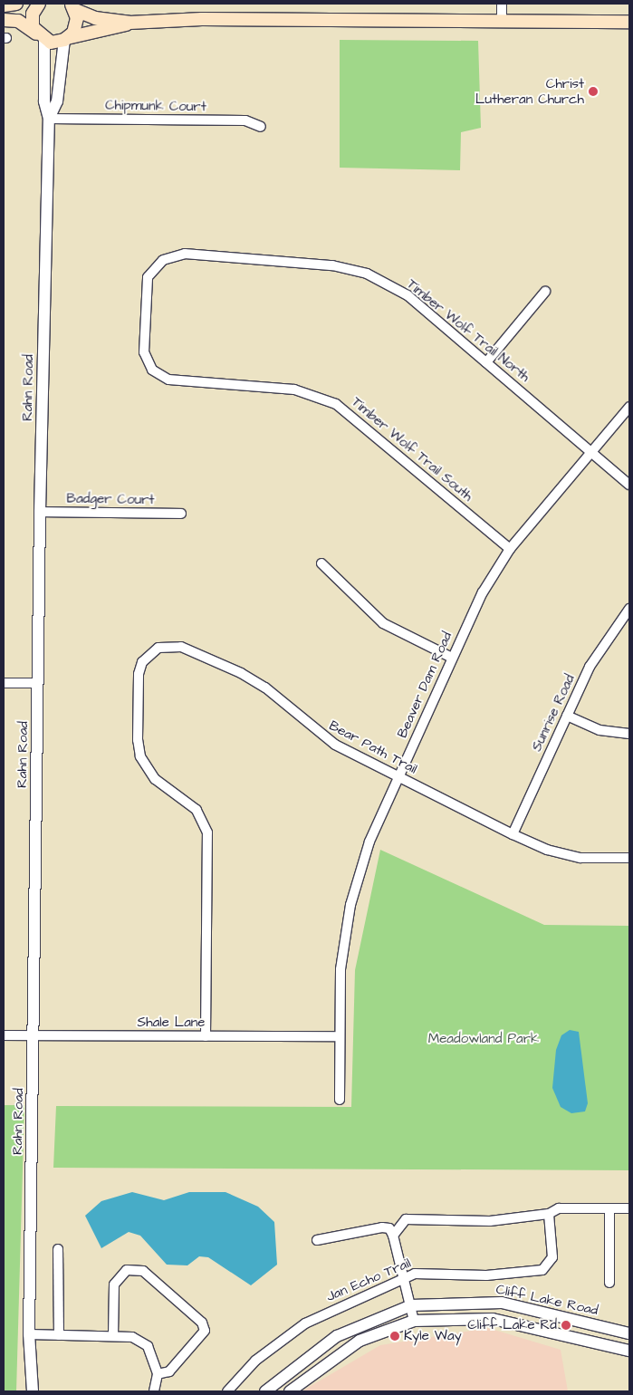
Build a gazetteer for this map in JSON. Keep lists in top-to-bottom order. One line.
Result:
{"streets":{"street":["Chipmunk Court","Timber Wolf Trail North","Rahn Road","Timber Wolf Trail South","Badger Court","Beaver Dam Road","Sunrise Road","Bear Path Trail","Shale Lane","Jan Echo Trail","Cliff Lake Road"]},"crossings":[["Chipmunk Court","Rahn Road"],["Timber Wolf Trail North","Timber Wolf Trail South"],["Timber Wolf Trail North","Beaver Dam Road"],["Rahn Road","Badger Court"],["Rahn Road","Shale Lane"],["Timber Wolf Trail South","Beaver Dam Road"],["Beaver Dam Road","Bear Path Trail"],["Beaver Dam Road","Shale Lane"],["Sunrise Road","Bear Path Trail"],["Bear Path Trail","Shale Lane"]],"parks":["Meadowland Park"],"places":["Christ Lutheran Church","Cliff Lake Rd","Kyle Way"]}
